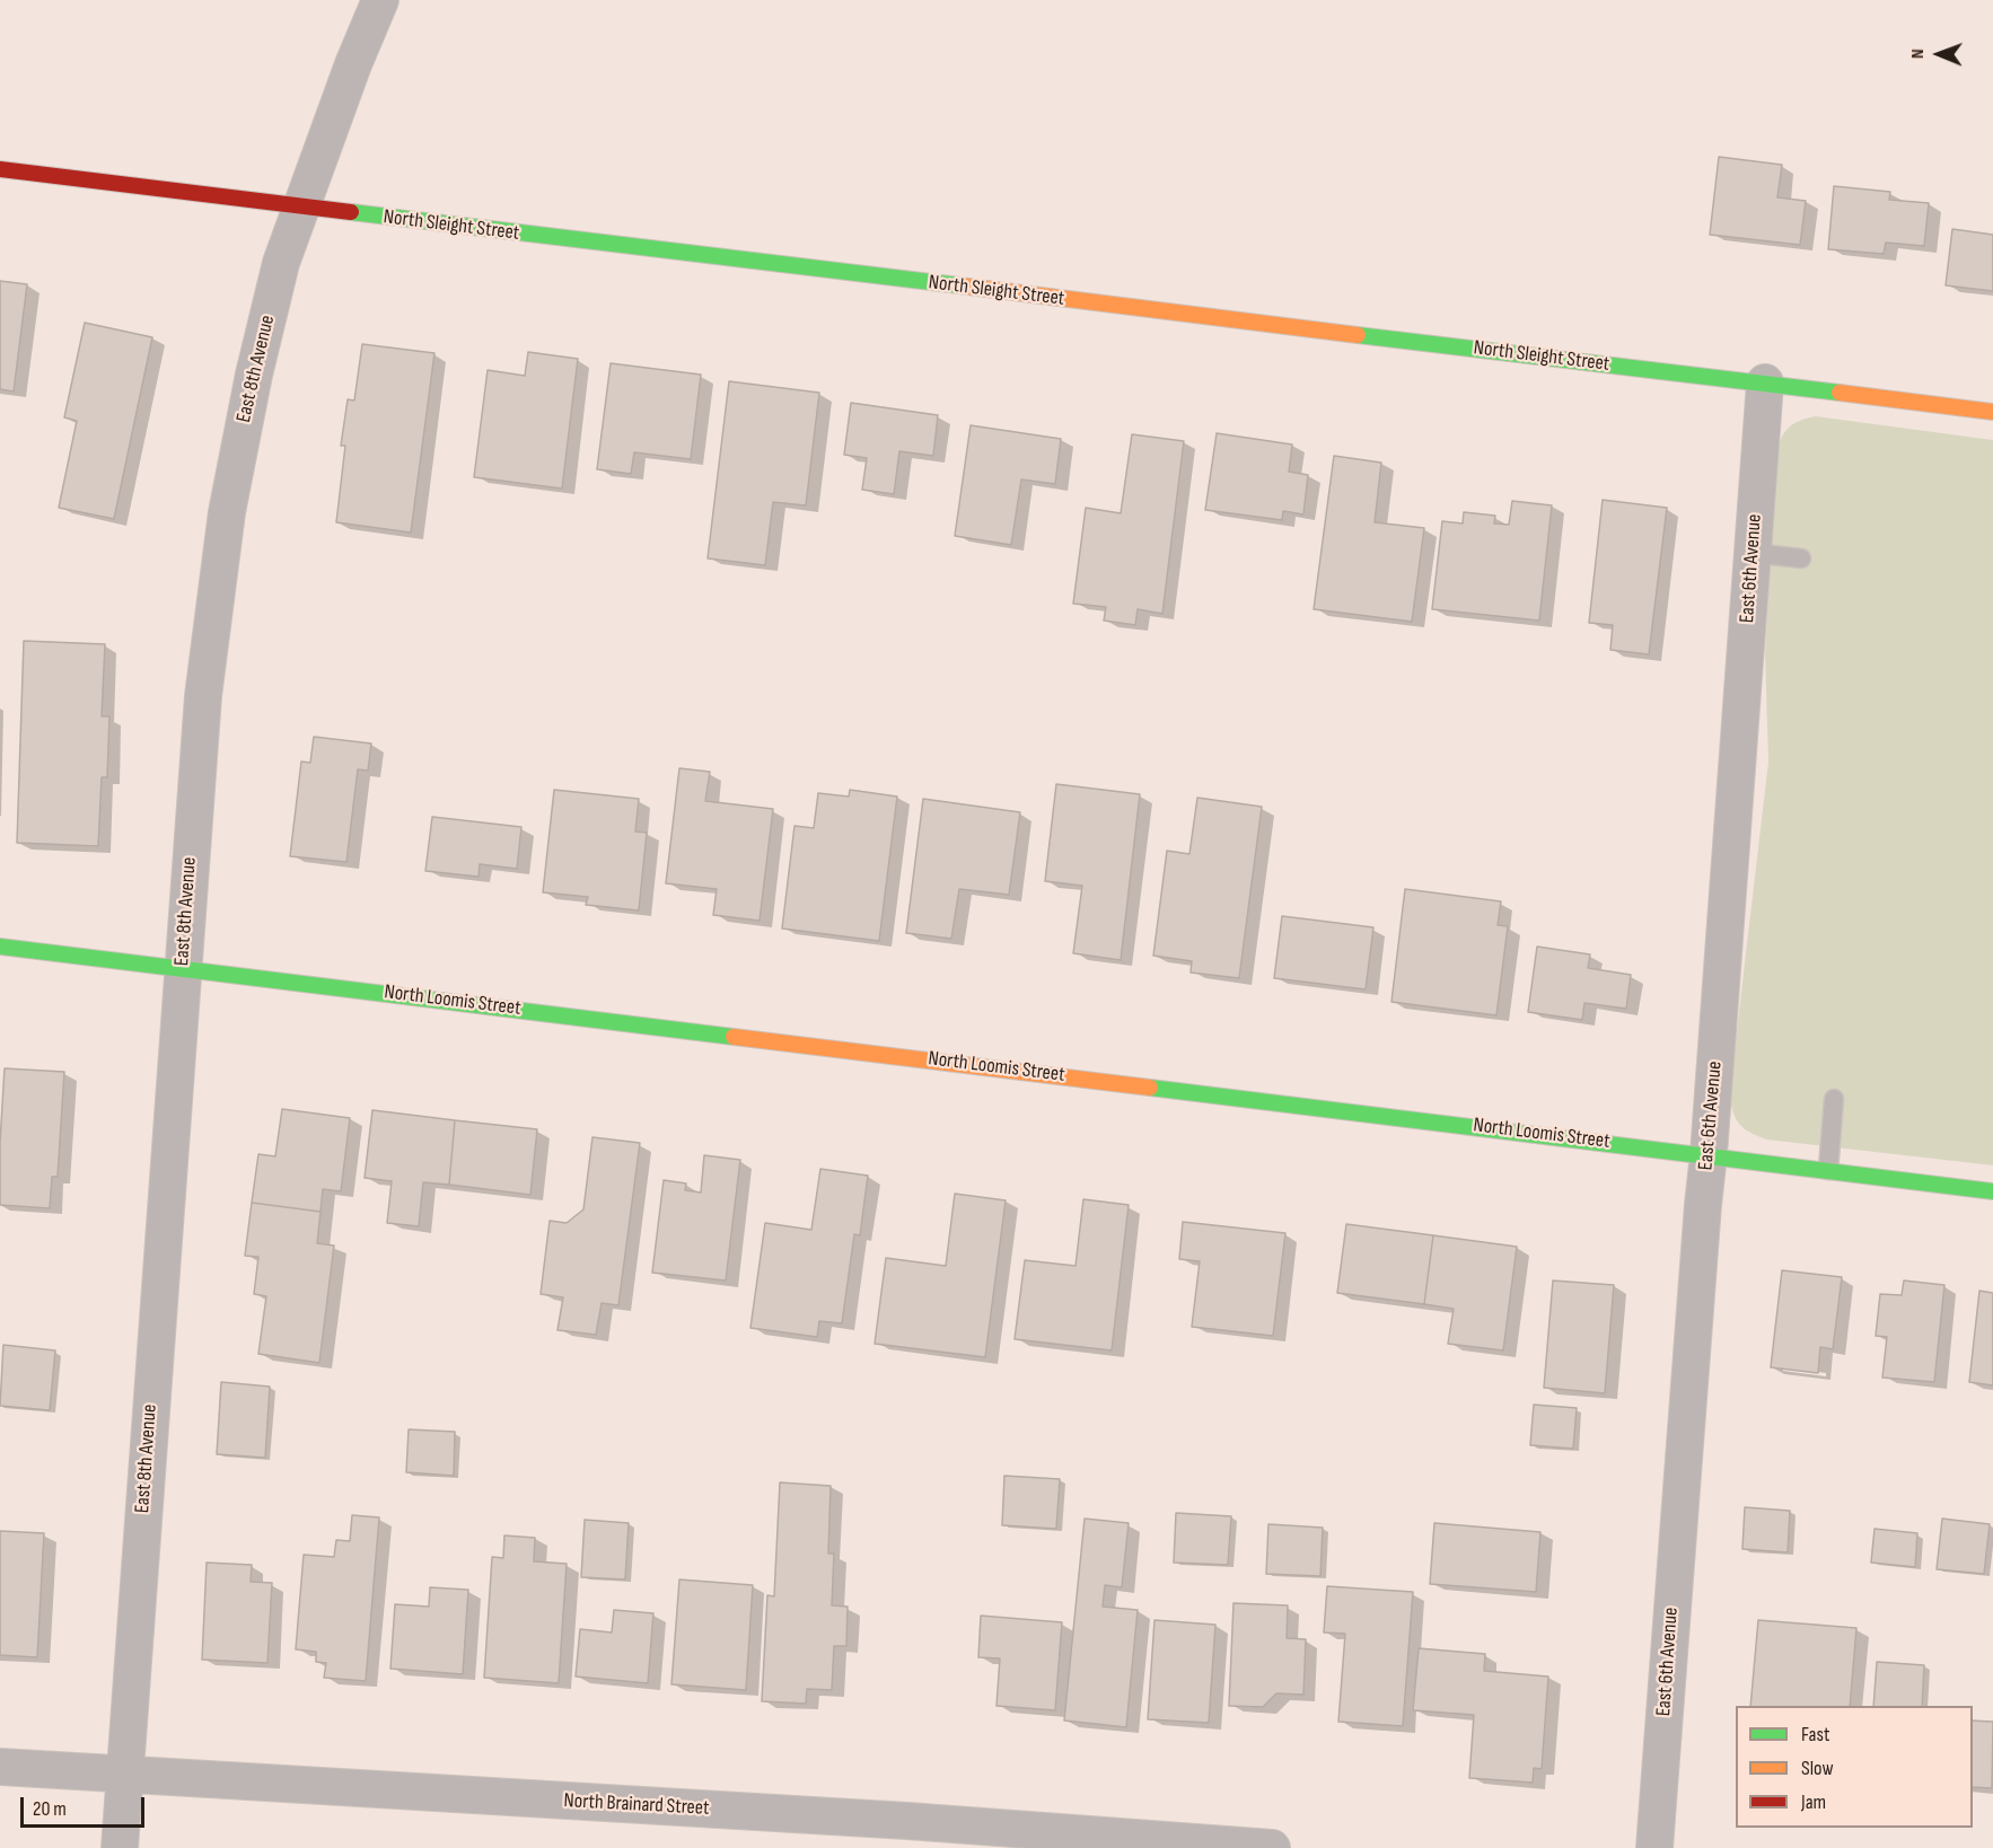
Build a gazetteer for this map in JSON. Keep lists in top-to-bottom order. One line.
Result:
{"streets":{"street":["North Sleight Street","East 8th Avenue","East 6th Avenue","North Loomis Street","North Brainard Street"]},"crossings":[["North Sleight Street","East 8th Avenue"],["North Sleight Street","East 6th Avenue"],["East 8th Avenue","North Loomis Street"],["East 8th Avenue","North Brainard Street"],["East 6th Avenue","North Loomis Street"]],"legend":["Fast","Slow","Jam"],"scale_bar":"20 m","north":"left"}
